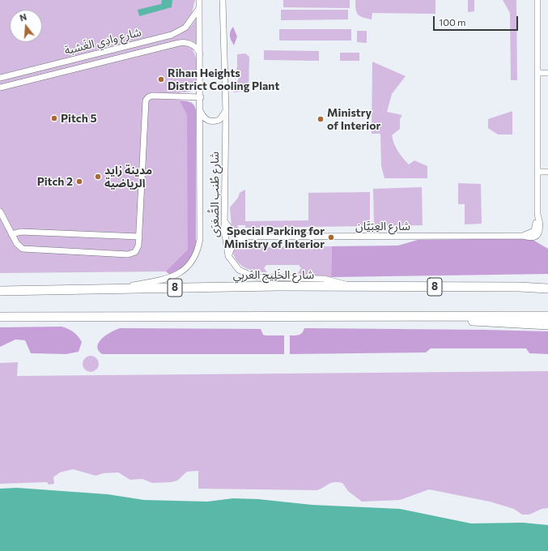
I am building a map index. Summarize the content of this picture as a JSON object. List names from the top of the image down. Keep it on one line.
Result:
{"streets":{"highway":["شارع الخَلِيج العَربِي","8"],"street":["شارع وادِي الغَشبة","شارع طُنب الصُّغرَى","شارع العِبَيَّان"]},"crossings":[["شارع وادِي الغَشبة","شارع طُنب الصُّغرَى"],["شارع طُنب الصُّغرَى","شارع العِبَيَّان"],["شارع طُنب الصُّغرَى","شارع الخَلِيج العَربِي"]],"places":["Rihan Heights District Cooling Plant","Pitch 5","Ministry of Interior","مدينة زايد الرياضية","Pitch 2","Special Parking for Ministry of Interior"],"scale_bar":"100 m","north":"top"}
